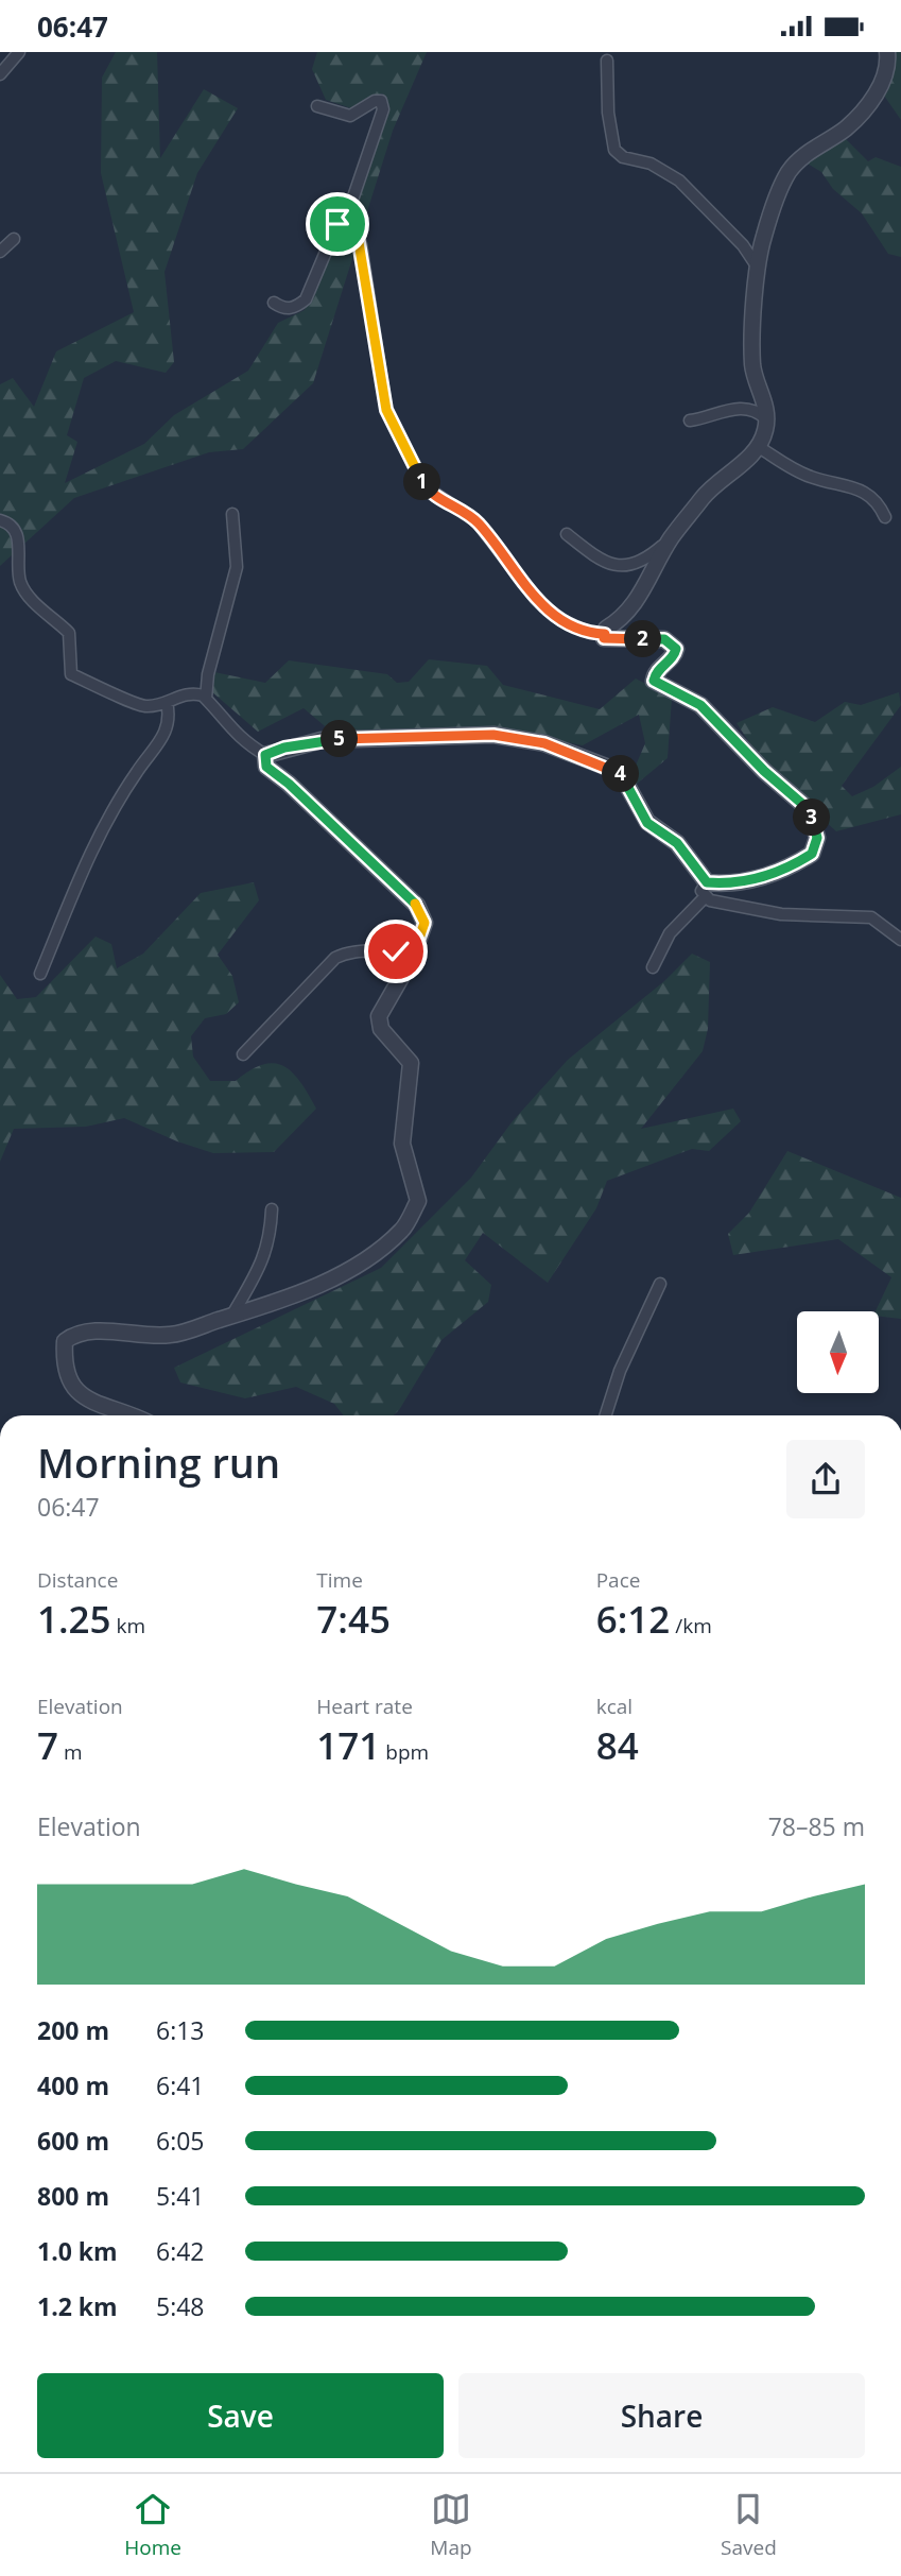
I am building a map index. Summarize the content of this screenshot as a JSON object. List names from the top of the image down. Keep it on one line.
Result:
{"north":"bottom","page":{"status":"06:47","pins":["1","2","5","4","3"],"heading":["Morning run","06:47"],"stats":[["Distance","1.25 km"],["Time","7:45"],["Pace","6:12 /km"],["Elevation","7 m"],["Heart rate","171 bpm"],["kcal","84"]],"chart":["Elevation","78–85 m"],"list":[{"name":"200 m","note":"6:13"},{"name":"400 m","note":"6:41"},{"name":"600 m","note":"6:05"},{"name":"800 m","note":"5:41"},{"name":"1.0 km","note":"6:42"},{"name":"1.2 km","note":"5:48"}],"buttons":["Save","Share"],"tabs":["Home","Map","Saved"]}}
